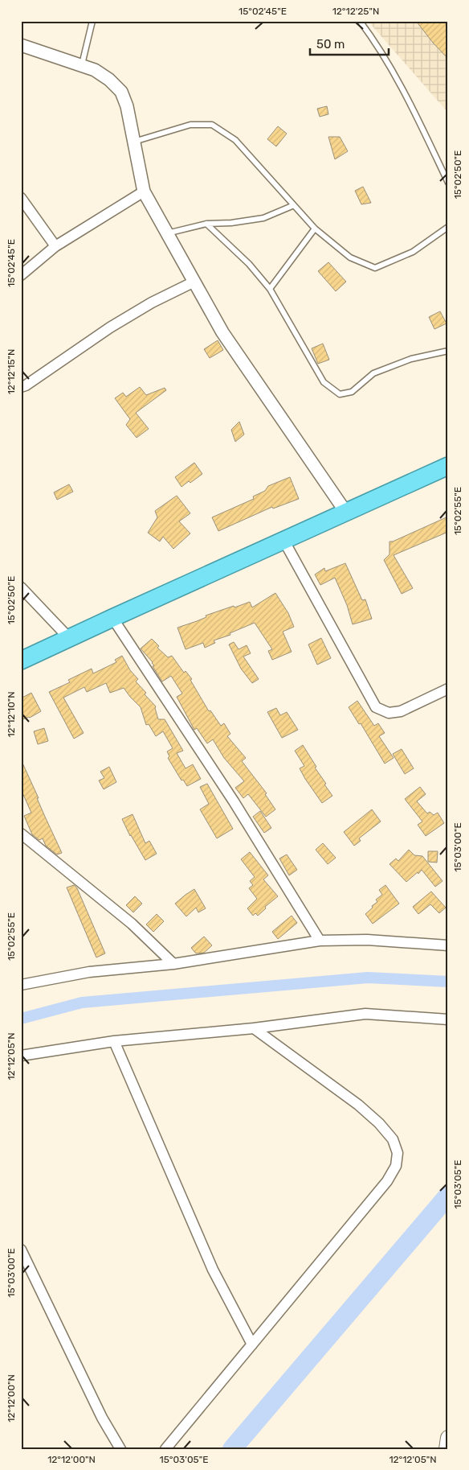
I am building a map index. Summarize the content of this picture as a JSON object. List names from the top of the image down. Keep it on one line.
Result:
{"scale_bar":"50 m","coordinates":["15°02'45\"E","12°12'25\"N","15°02'50\"E","12°12'15\"N","15°02'55\"E","12°12'10\"N","15°03'00\"E","12°12'05\"N","15°03'05\"E","12°12'00\"N"]}
